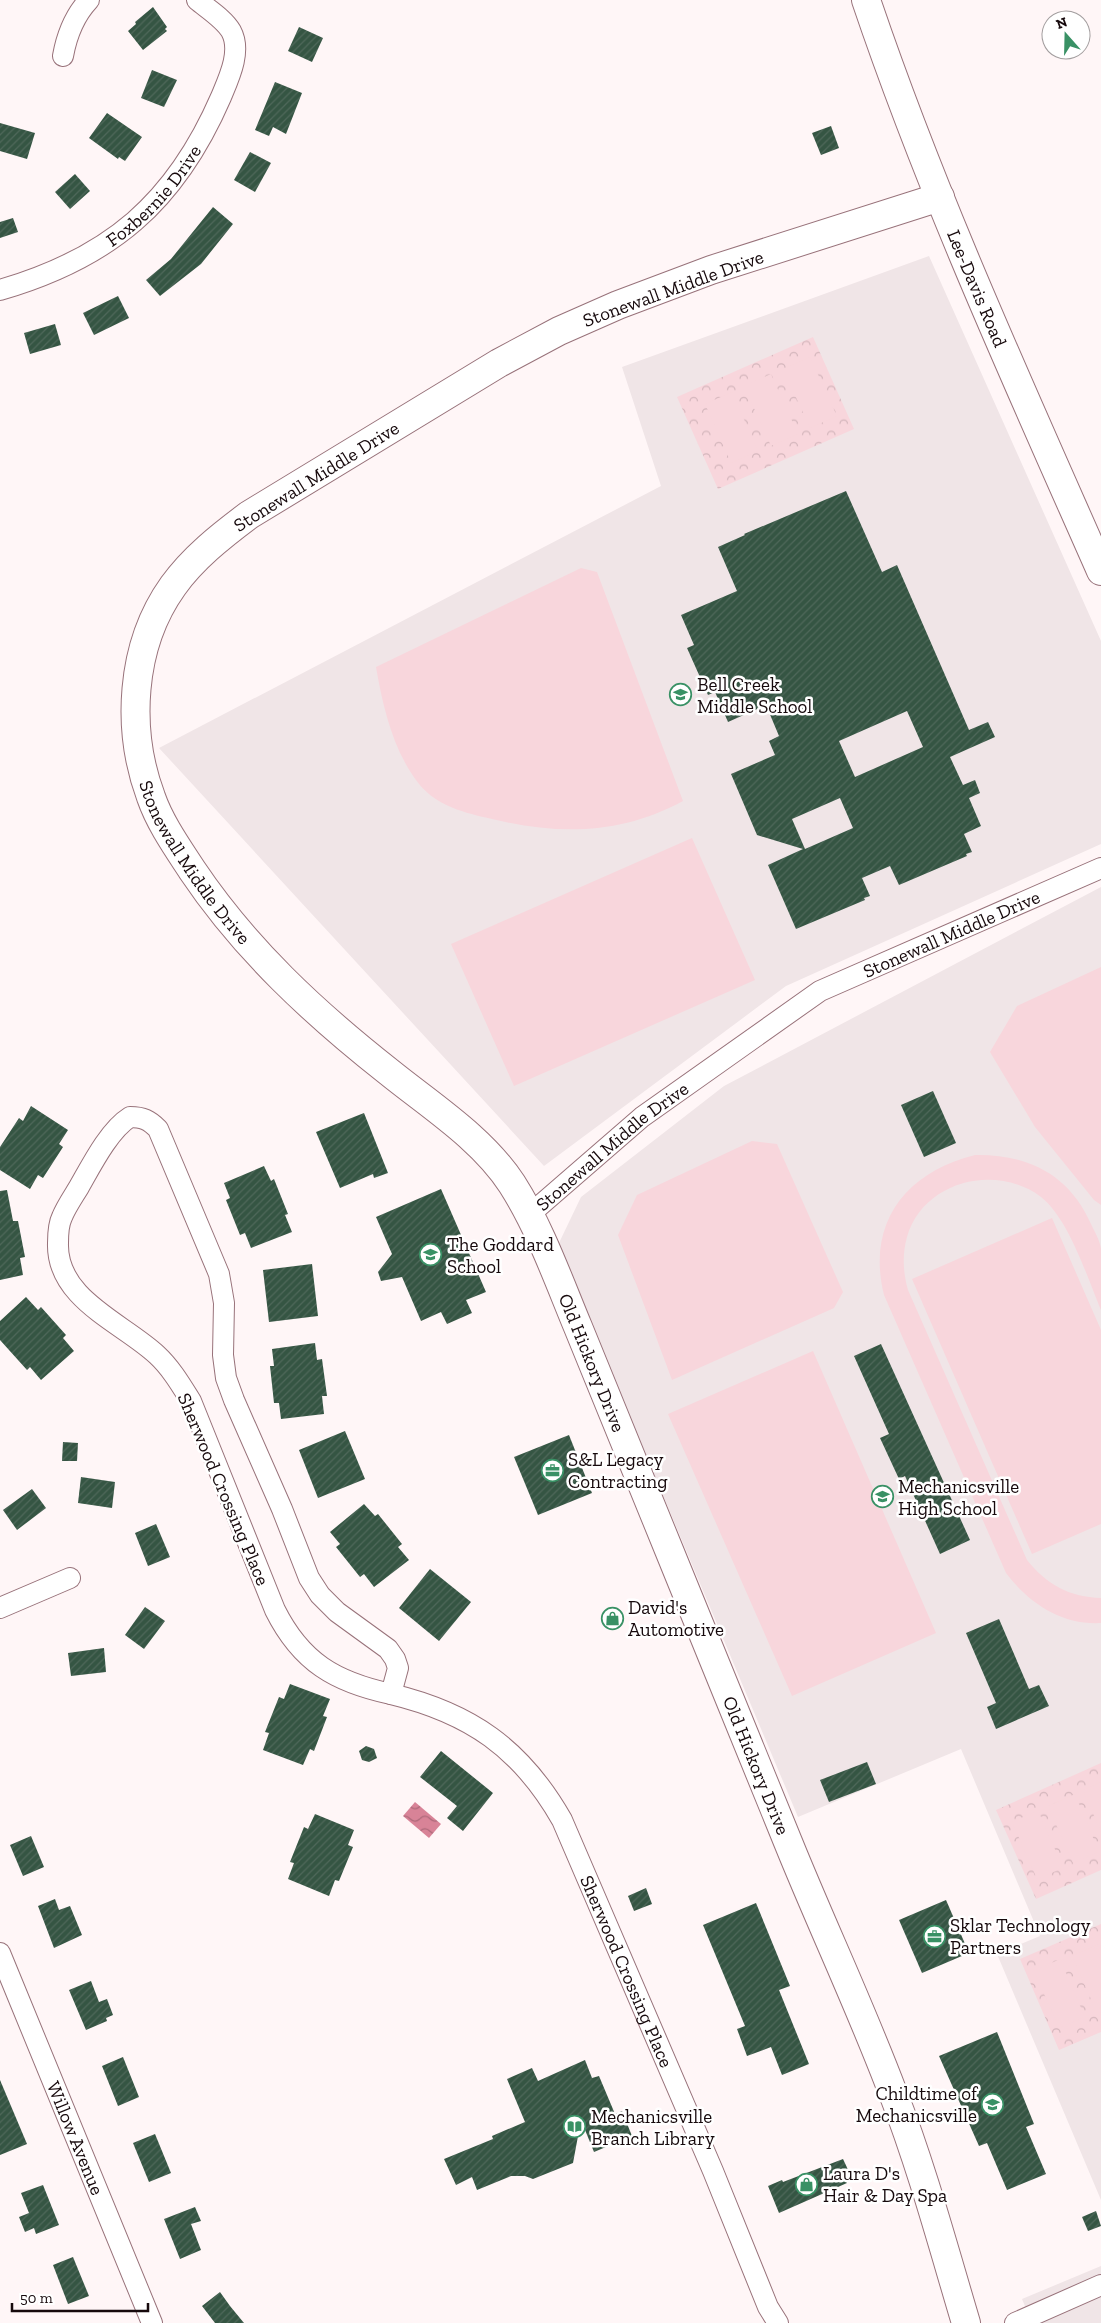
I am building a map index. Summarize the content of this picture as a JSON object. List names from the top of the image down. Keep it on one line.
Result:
{"streets":{"street":["Foxbernie Drive","Stonewall Middle Drive","Lee-Davis Road","Old Hickory Drive","Sherwood Crossing Place","Willow Avenue"]},"crossings":[["Stonewall Middle Drive","Lee-Davis Road"],["Stonewall Middle Drive","Old Hickory Drive"]],"places":{"school or university":["Bell Creek Middle School","The Goddard School","Mechanicsville High School","Childtime of Mechanicsville"],"office":["S&L Legacy Contracting","Sklar Technology Partners"],"shop":["David's Automotive","Laura D's Hair & Day Spa"],"library":["Mechanicsville Branch Library"]},"scale_bar":"50 m","north":"top"}
